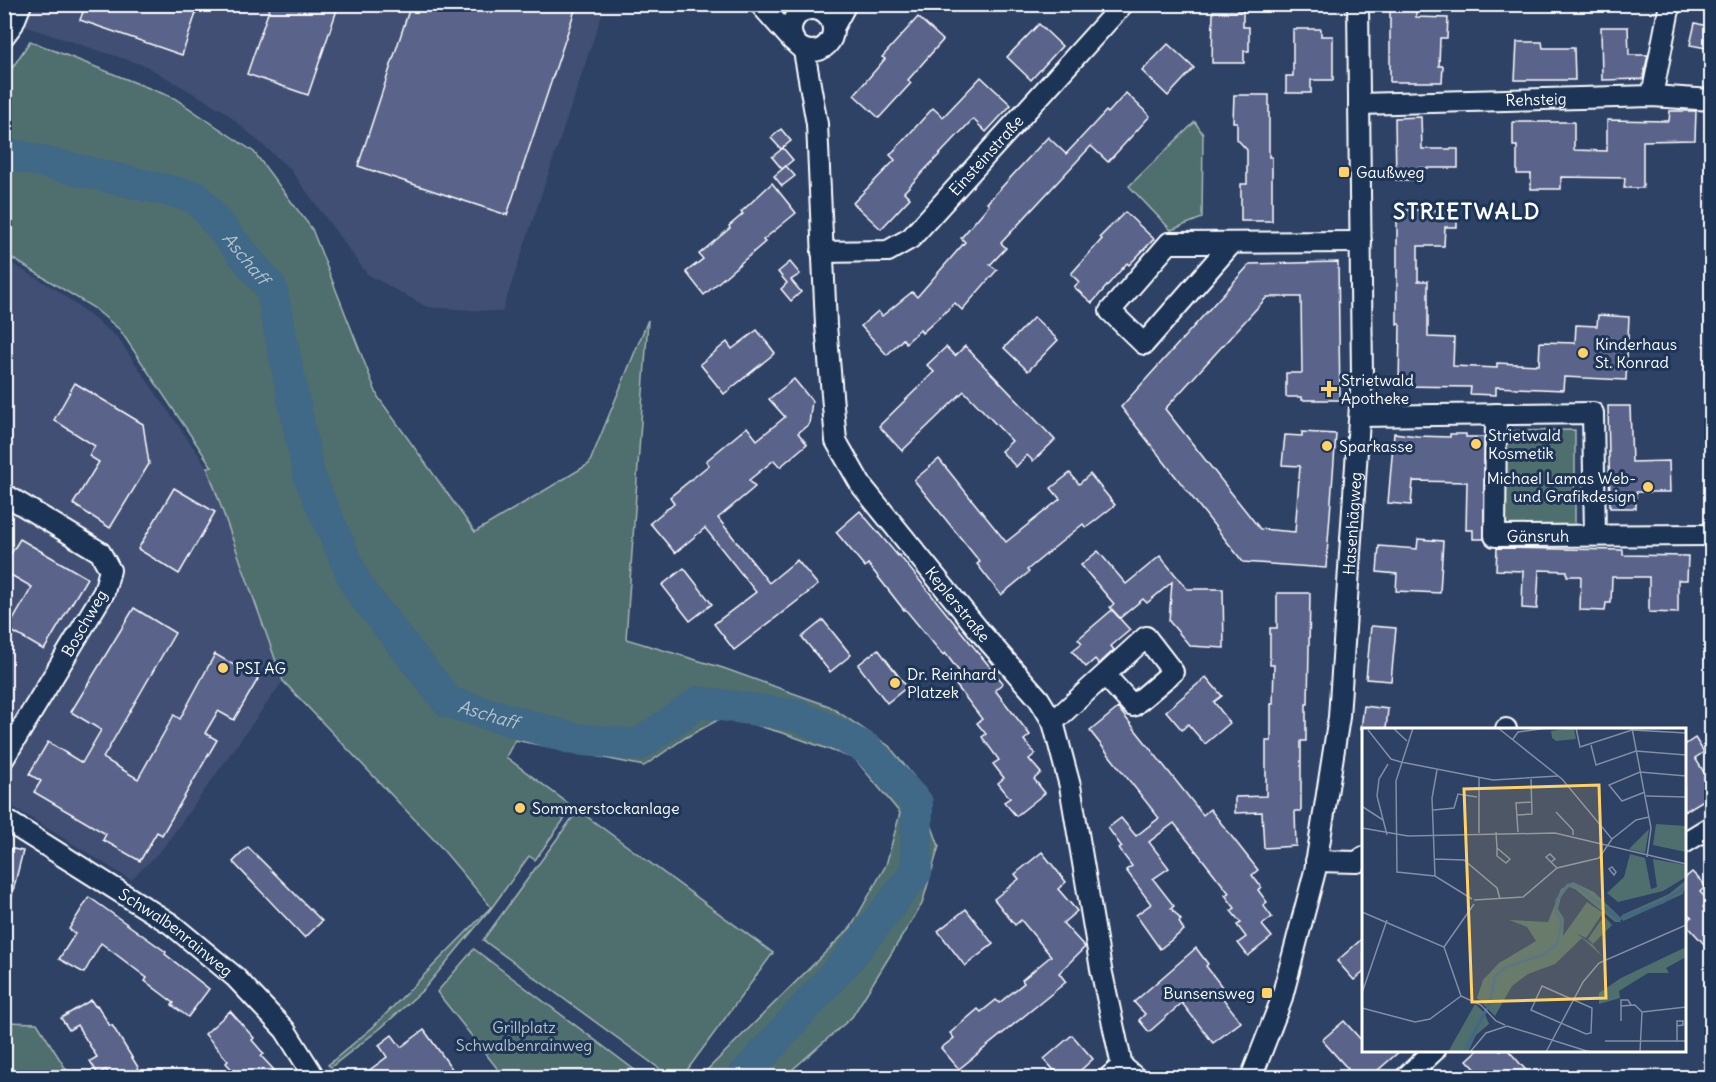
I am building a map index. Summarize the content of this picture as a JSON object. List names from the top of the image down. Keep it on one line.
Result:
{"streets":{"street":["Rehsteig","Einsteinstraße","Hasenhägweg","Gänsruh","Keplerstraße","Boschweg","Schwalbenrainweg"]},"crossings":[["Rehsteig","Hasenhägweg"],["Einsteinstraße","Keplerstraße"]],"districts":["STRIETWALD"],"water":["Aschaff"],"parks":["Grillplatz Schwalbenrainweg"],"places":{"transit":["Gaußweg","Bunsensweg"],"other":["Kinderhaus St. Konrad","Strietwald Kosmetik","Sparkasse","Michael Lamas Web- und Grafikdesign","PSI AG","Dr. Reinhard Platzek","Sommerstockanlage"],"health":["Strietwald Apotheke"]}}
